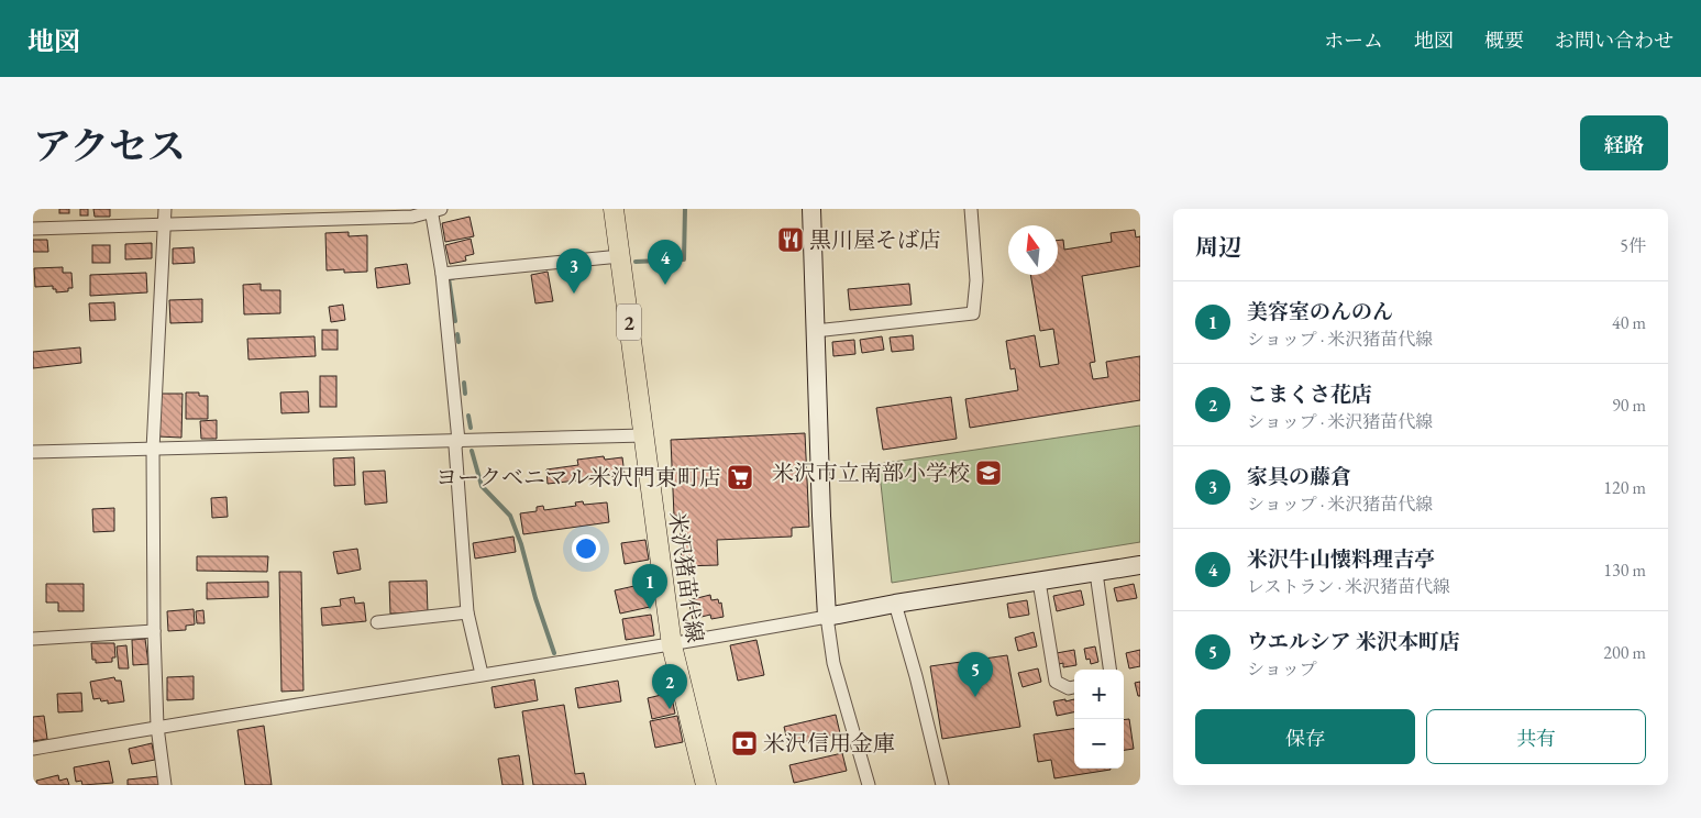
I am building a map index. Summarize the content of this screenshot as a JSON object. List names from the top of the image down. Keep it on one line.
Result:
{"streets":{"main road":["2","米沢猪苗代線"]},"places":{"restaurant":["黒川屋そば店"],"school or university":["米沢市立南部小学校"],"supermarket":["ヨークベニマル米沢門東町店"],"bank":["米沢信用金庫"]},"north":"top","page":{"header":"地図","nav":["ホーム","地図","概要","お問い合わせ"],"title":"アクセス","buttons":["経路",["保存","共有"]],"heading":["周辺","5件"],"pins":["4","3","1","5","2"],"list":[{"mark":"1","name":"美容室のんのん","note":"ショップ · 米沢猪苗代線","value":"40 m"},{"mark":"2","name":"こまくさ花店","note":"ショップ · 米沢猪苗代線","value":"90 m"},{"mark":"3","name":"家具の藤倉","note":"ショップ · 米沢猪苗代線","value":"120 m"},{"mark":"4","name":"米沢牛山懐料理吉亭","note":"レストラン · 米沢猪苗代線","value":"130 m"},{"mark":"5","name":"ウエルシア 米沢本町店","note":"ショップ","value":"200 m"}],"map_buttons":["+","−"]}}
